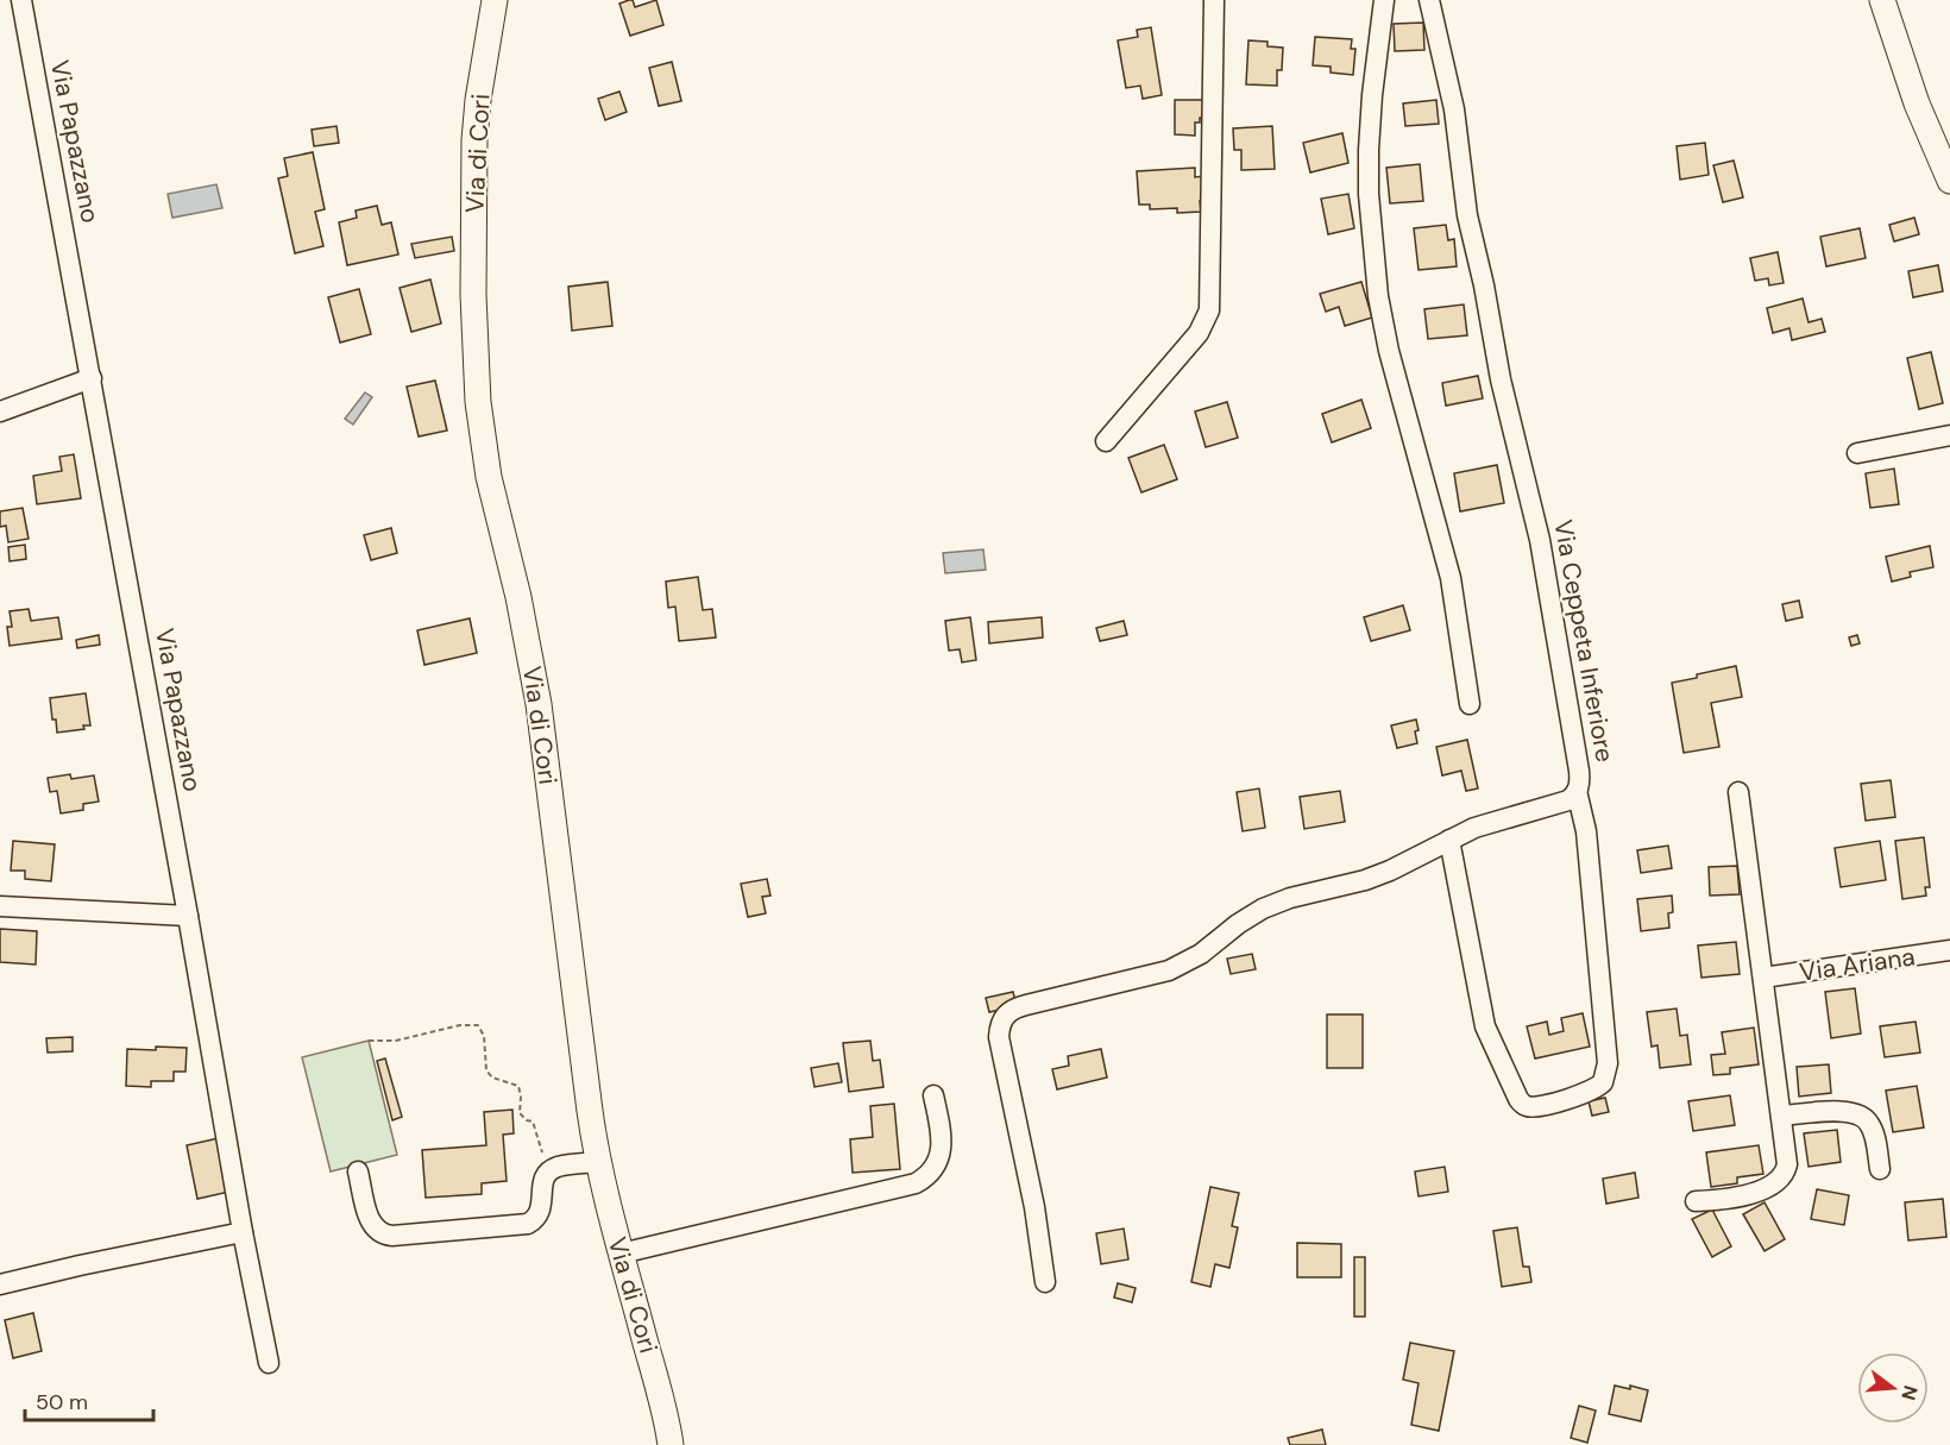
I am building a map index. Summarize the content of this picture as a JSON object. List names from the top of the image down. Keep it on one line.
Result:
{"streets":{"main road":["Via di Cori"],"street":["Via Papazzano","Via Ceppeta Inferiore","Via Ariana"]},"scale_bar":"50 m","north":"right"}
